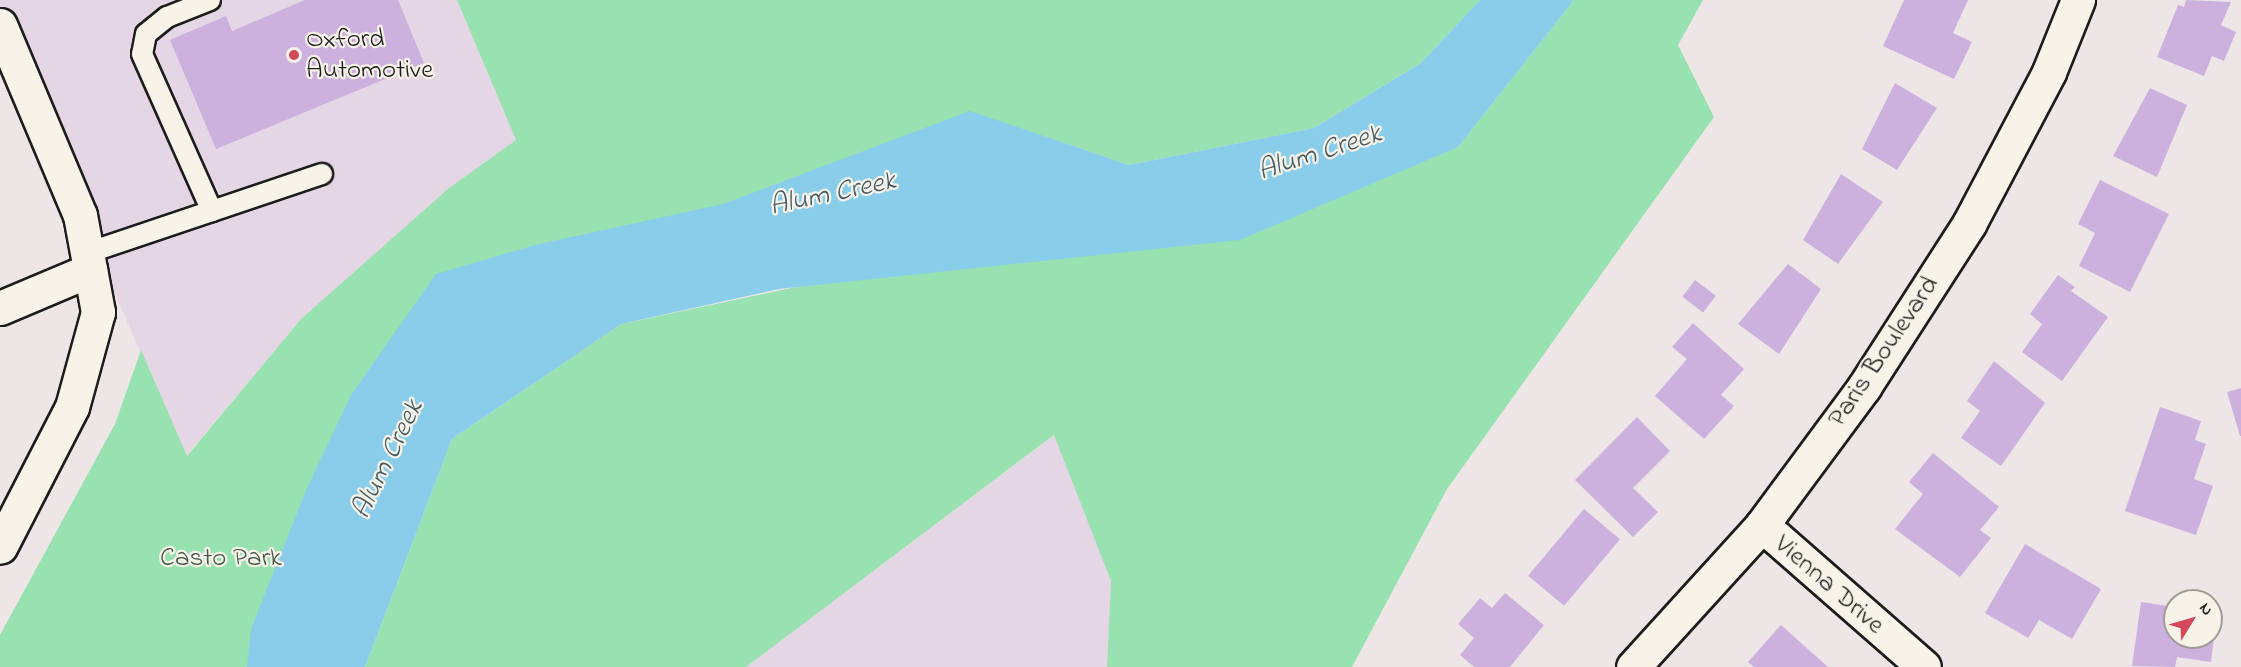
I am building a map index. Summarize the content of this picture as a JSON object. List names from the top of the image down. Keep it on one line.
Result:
{"streets":{"street":["Paris Boulevard","Vienna Drive"]},"crossings":[["Paris Boulevard","Vienna Drive"]],"water":["Alum Creek"],"parks":["Casto Park"],"places":["Oxford Automotive"],"north":"top right"}
